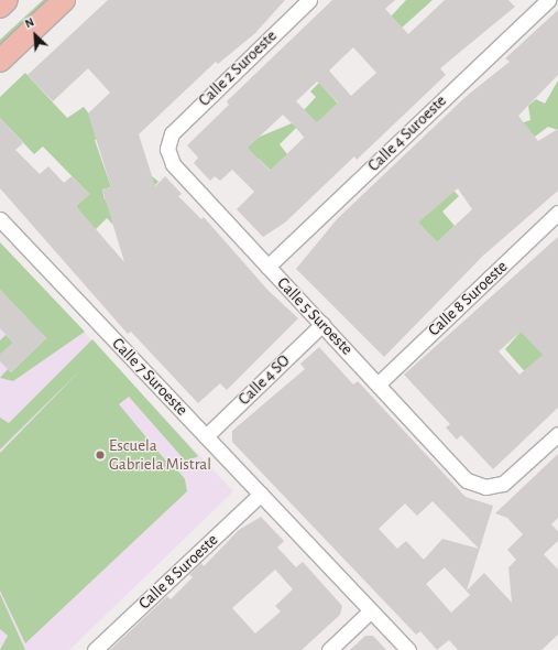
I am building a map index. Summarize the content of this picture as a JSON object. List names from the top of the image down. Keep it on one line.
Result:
{"streets":{"street":["Calle 2 Suroeste","Calle 4 Suroeste","Calle 8 Suroeste","Calle 5 Suroeste","Calle 7 Suroeste","Calle 4 SO"]},"crossings":[["Calle 2 Suroeste","Calle 5 Suroeste"],["Calle 4 Suroeste","Calle 5 Suroeste"],["Calle 8 Suroeste","Calle 5 Suroeste"],["Calle 8 Suroeste","Calle 7 Suroeste"],["Calle 5 Suroeste","Calle 4 SO"],["Calle 7 Suroeste","Calle 4 SO"]],"places":["Escuela Gabriela Mistral"],"north":"top left"}
